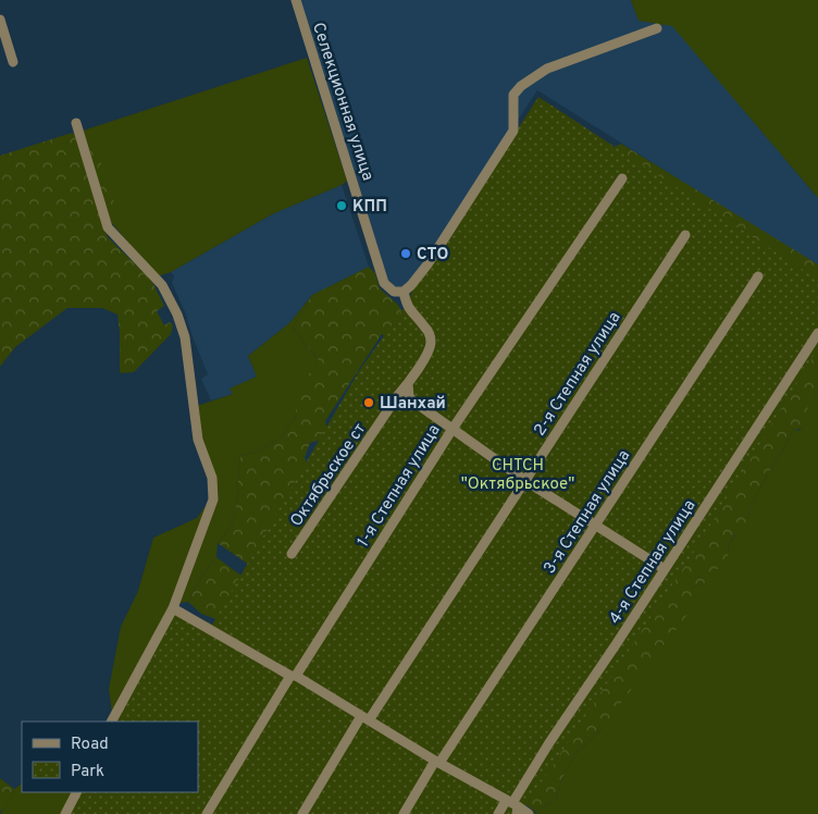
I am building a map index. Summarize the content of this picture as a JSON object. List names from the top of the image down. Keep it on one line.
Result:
{"streets":{"street":["Селекционная улица","2-я Степная улица","Октябрьское ст","1-я Степная улица","3-я Степная улица","4-я Степная улица"]},"crossings":[["Селекционная улица","Октябрьское ст"]],"parks":["СНТСН \"Октябрьское\""],"places":["КПП","СТО","Шанхай"],"legend":["Road","Park"]}
